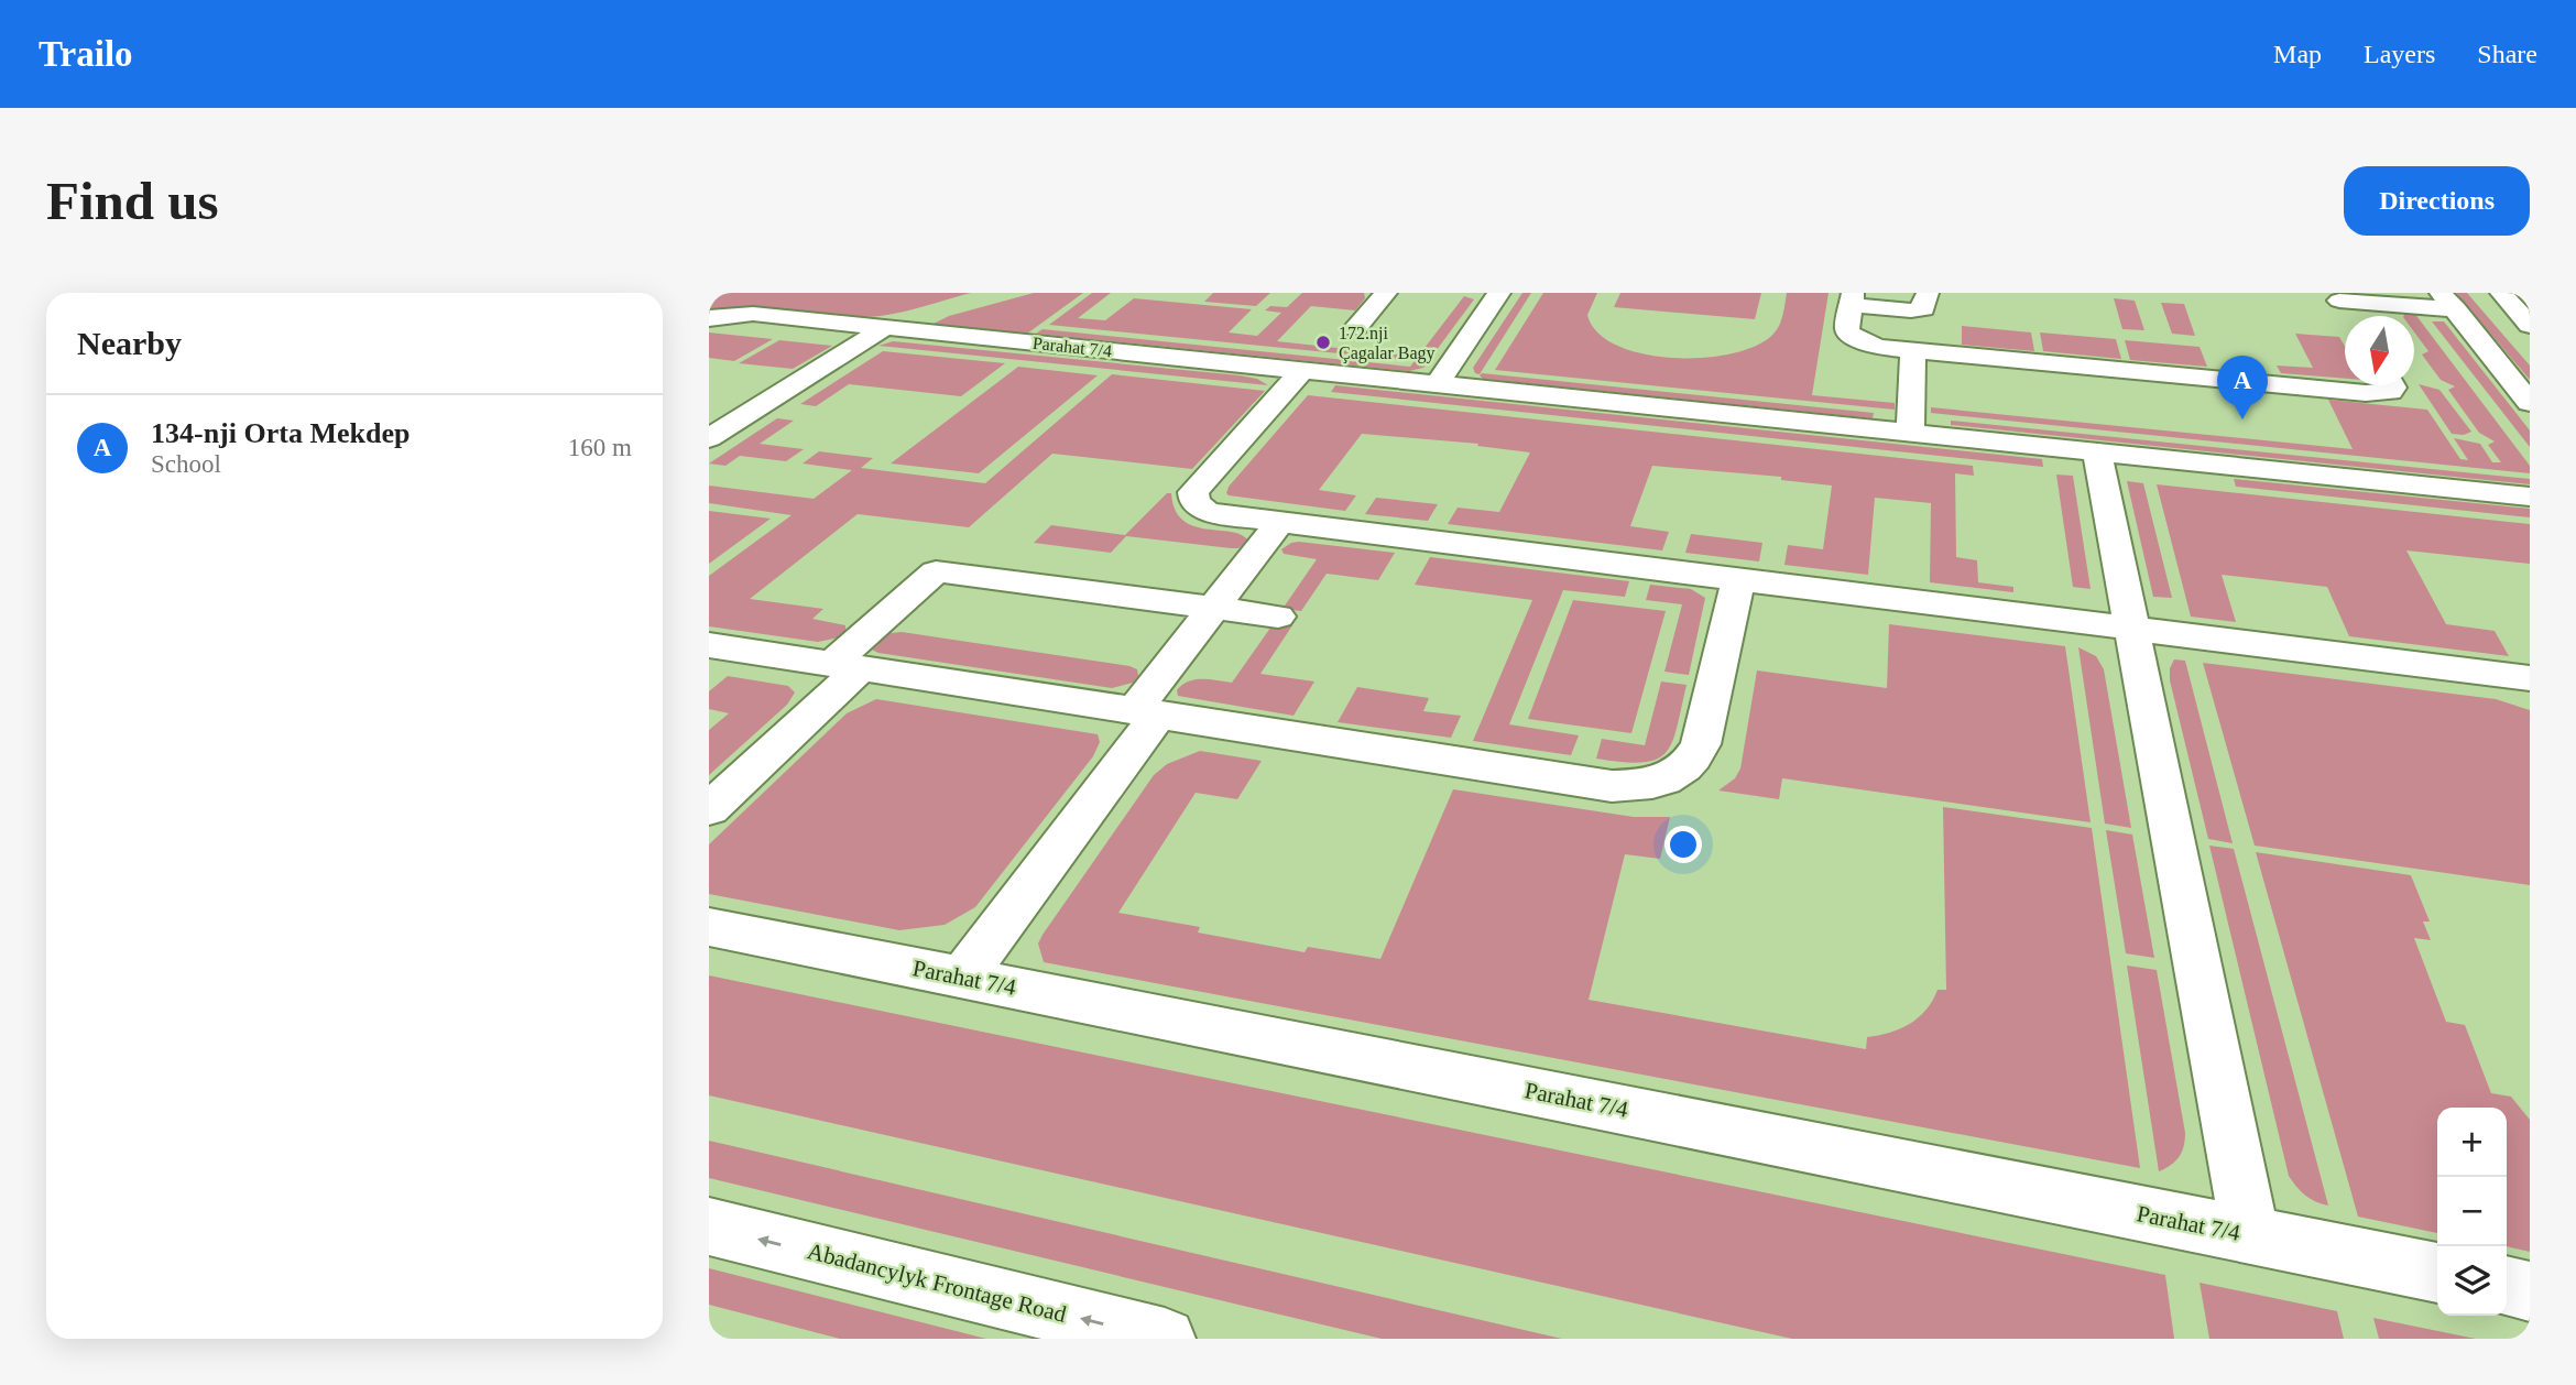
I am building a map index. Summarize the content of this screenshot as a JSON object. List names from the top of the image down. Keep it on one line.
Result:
{"streets":{"street":["Parahat 7/4","Abadancylyk Frontage Road"]},"one_way":["Abadancylyk Frontage Road"],"places":["172.nji Çagalar Bagy"],"north":"bottom","page":{"header":"Trailo","nav":["Map","Layers","Share"],"buttons":"Directions","title":"Find us","heading":"Nearby","pins":"A","list":[{"mark":"A","name":"134-nji Orta Mekdep","note":"School","value":"160 m"}],"map_buttons":["+","−"]}}
